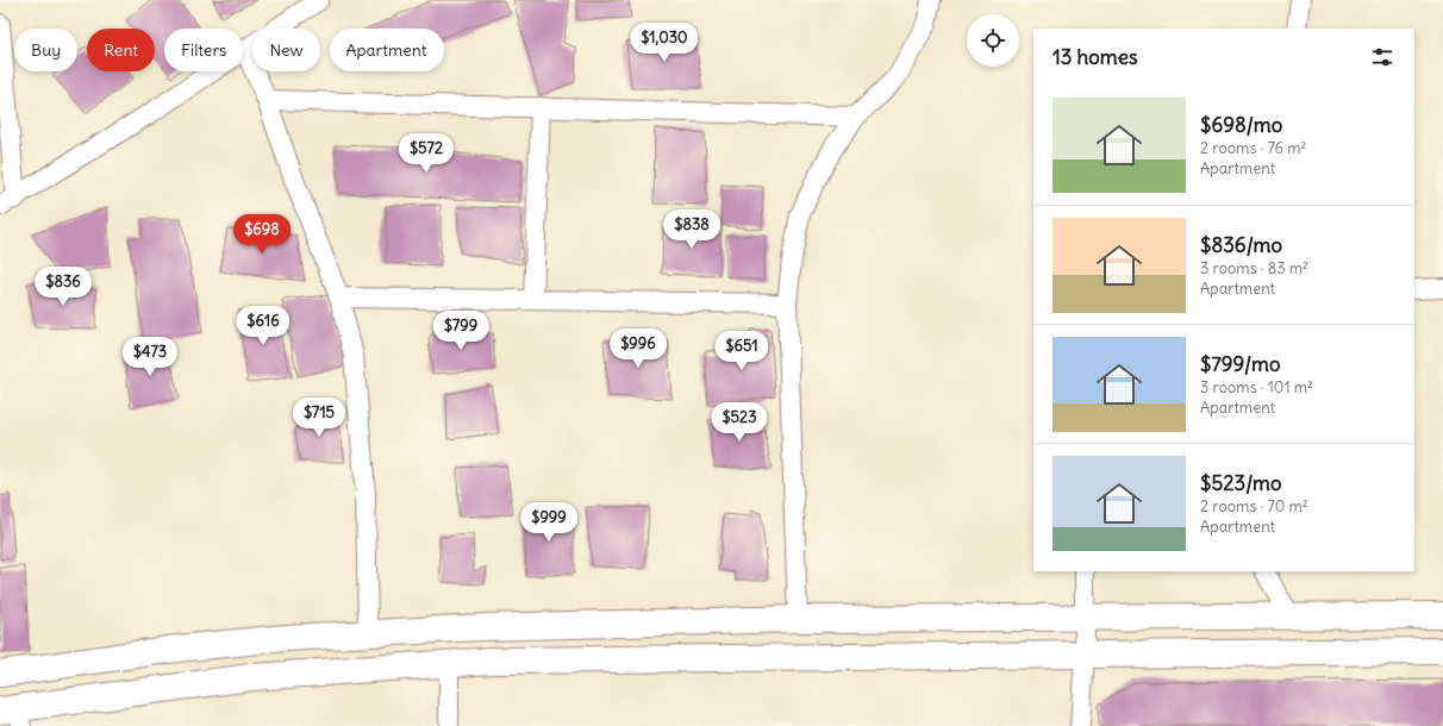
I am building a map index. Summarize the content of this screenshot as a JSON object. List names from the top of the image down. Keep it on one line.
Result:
{"page":{"price":["$1,030","$572","$838","$698","$836","$616","$799","$996","$651","$473","$715","$523","$999"],"chip":["Buy","Rent","Filters","New","Apartment"],"heading":"13 homes","list":[{"name":"$698/mo","note":"2 rooms · 76 m² · Apartment"},{"name":"$836/mo","note":"3 rooms · 83 m² · Apartment"},{"name":"$799/mo","note":"3 rooms · 101 m² · Apartment"},{"name":"$523/mo","note":"2 rooms · 70 m² · Apartment"}]}}
